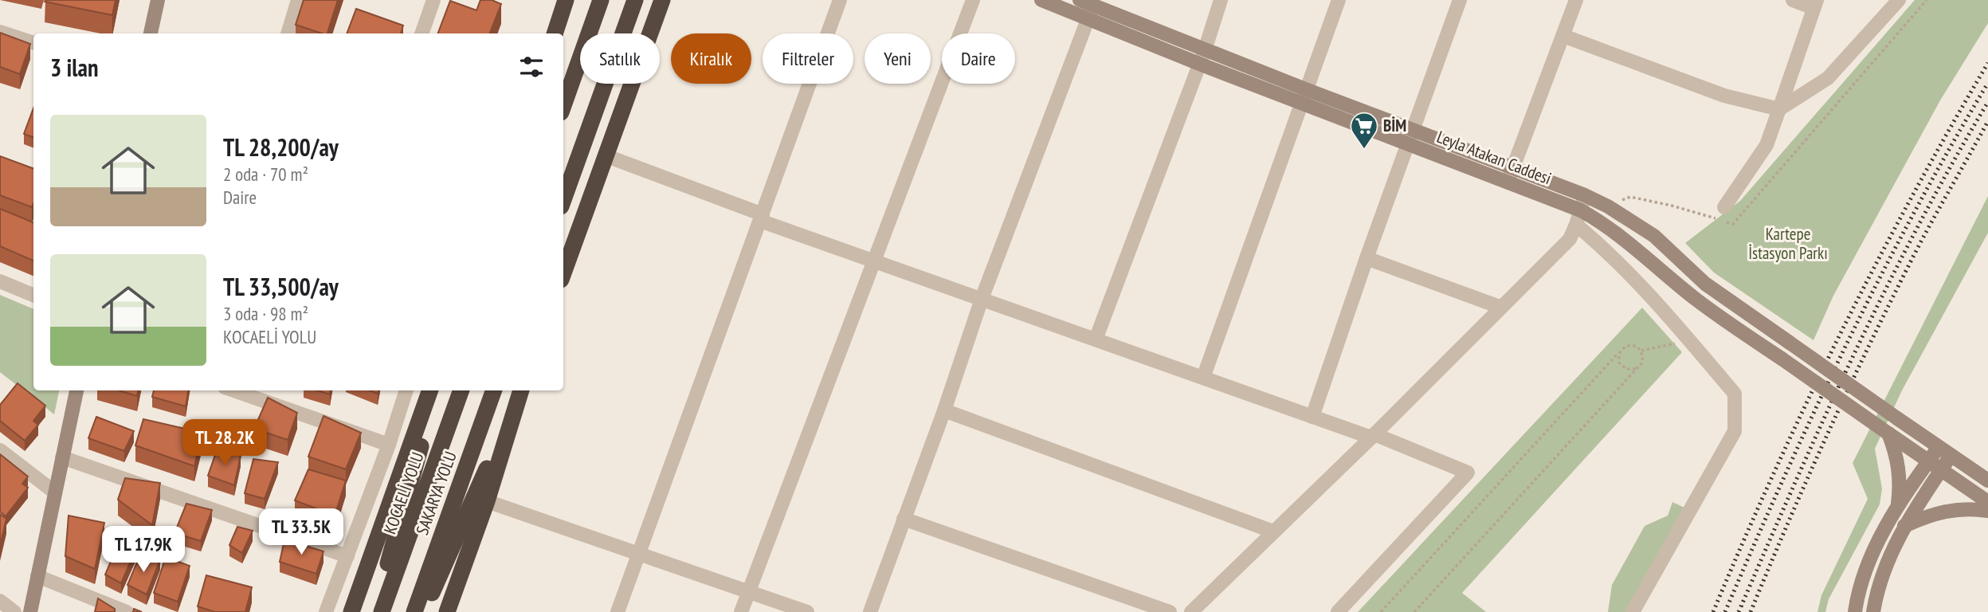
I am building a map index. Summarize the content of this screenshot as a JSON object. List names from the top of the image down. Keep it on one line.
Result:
{"streets":{"highway":["KOCAELİ YOLU","SAKARYA YOLU"],"street":["Leyla Atakan Caddesi"]},"parks":["Kartepe İstasyon Parkı"],"places":{"supermarket":["BİM"]},"page":{"chip":["Satılık","Kiralık","Filtreler","Yeni","Daire"],"heading":"3 ilan","list":[{"name":"TL 28,200/ay","note":"2 oda · 70 m² · Daire"},{"name":"TL 33,500/ay","note":"3 oda · 98 m² · KOCAELİ YOLU"}],"price":["TL 28.2K","TL 33.5K","TL 17.9K"]}}
